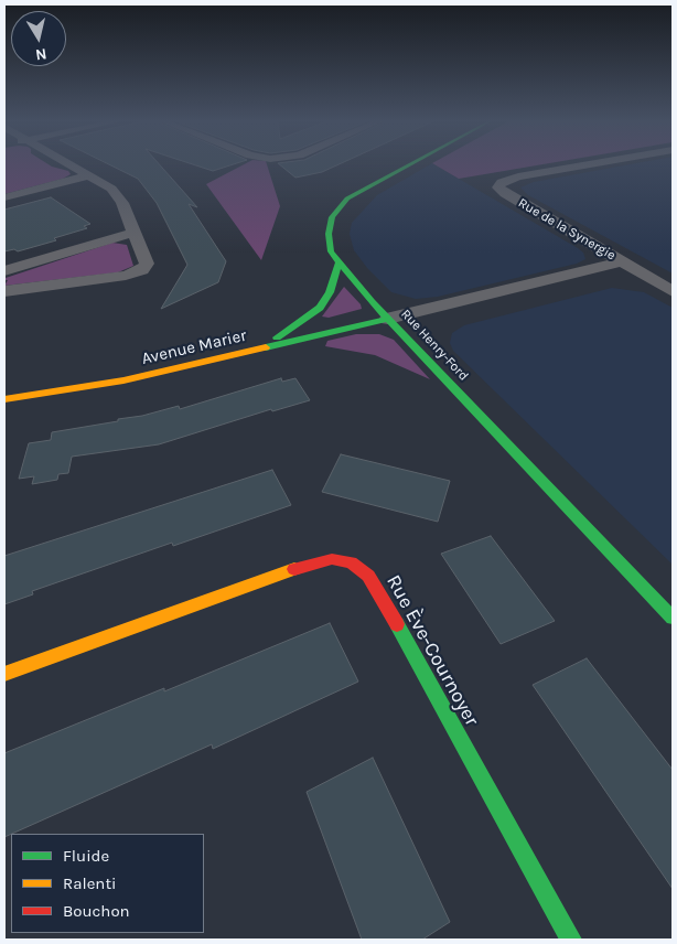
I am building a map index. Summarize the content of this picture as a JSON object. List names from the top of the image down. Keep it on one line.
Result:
{"streets":{"street":["Rue de la Synergie","Rue Henry-Ford","Avenue Marier","Rue Ève-Cournoyer"]},"crossings":[["Rue de la Synergie","Rue Henry-Ford"],["Rue de la Synergie","Avenue Marier"],["Rue Henry-Ford","Avenue Marier"]],"legend":["Fluide","Ralenti","Bouchon"],"north":"bottom"}
